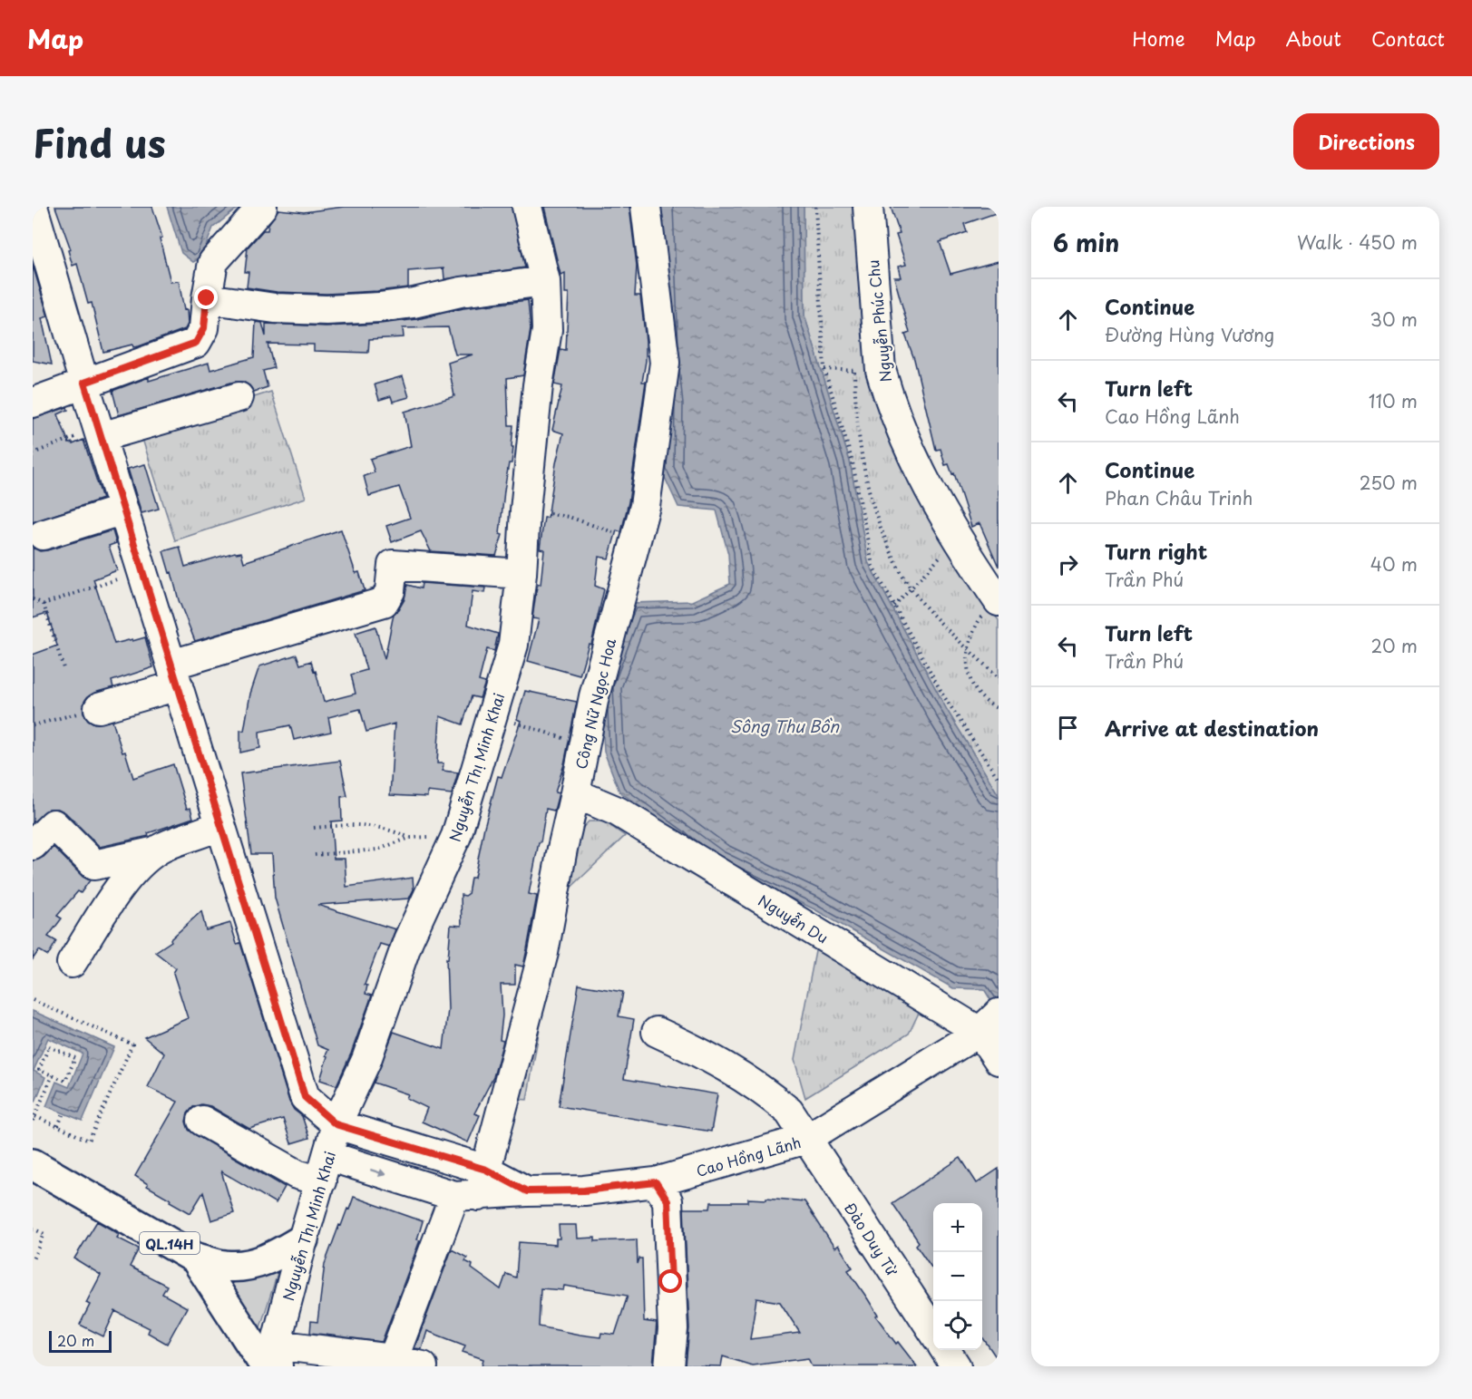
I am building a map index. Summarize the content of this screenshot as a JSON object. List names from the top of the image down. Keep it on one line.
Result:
{"streets":{"main road":["QL.14H"],"street":["Nguyễn Phúc Chu","Công Nữ Ngọc Hoa","Nguyễn Thị Minh Khai","Nguyễn Du","Cao Hồng Lãnh","Đào Duy Từ"]},"crossings":[["Công Nữ Ngọc Hoa","Nguyễn Du"],["Công Nữ Ngọc Hoa","Cao Hồng Lãnh"],["Nguyễn Thị Minh Khai","Cao Hồng Lãnh"],["Nguyễn Thị Minh Khai","QL.14H"],["Nguyễn Du","Cao Hồng Lãnh"],["Cao Hồng Lãnh","Đào Duy Từ"]],"water":["Sông Thu Bồn"],"scale_bar":"20 m","page":{"header":"Map","nav":["Home","Map","About","Contact"],"title":"Find us","buttons":"Directions","heading":["6 min","Walk · 450 m"],"list":[["Continue","Đường Hùng Vương","30 m"],["Turn left","Cao Hồng Lãnh","110 m"],["Continue","Phan Châu Trinh","250 m"],["Turn right","Trần Phú","40 m"],["Turn left","Trần Phú","20 m"],"Arrive at destination"],"map_buttons":["+","−"],"scale":"20 m"}}
